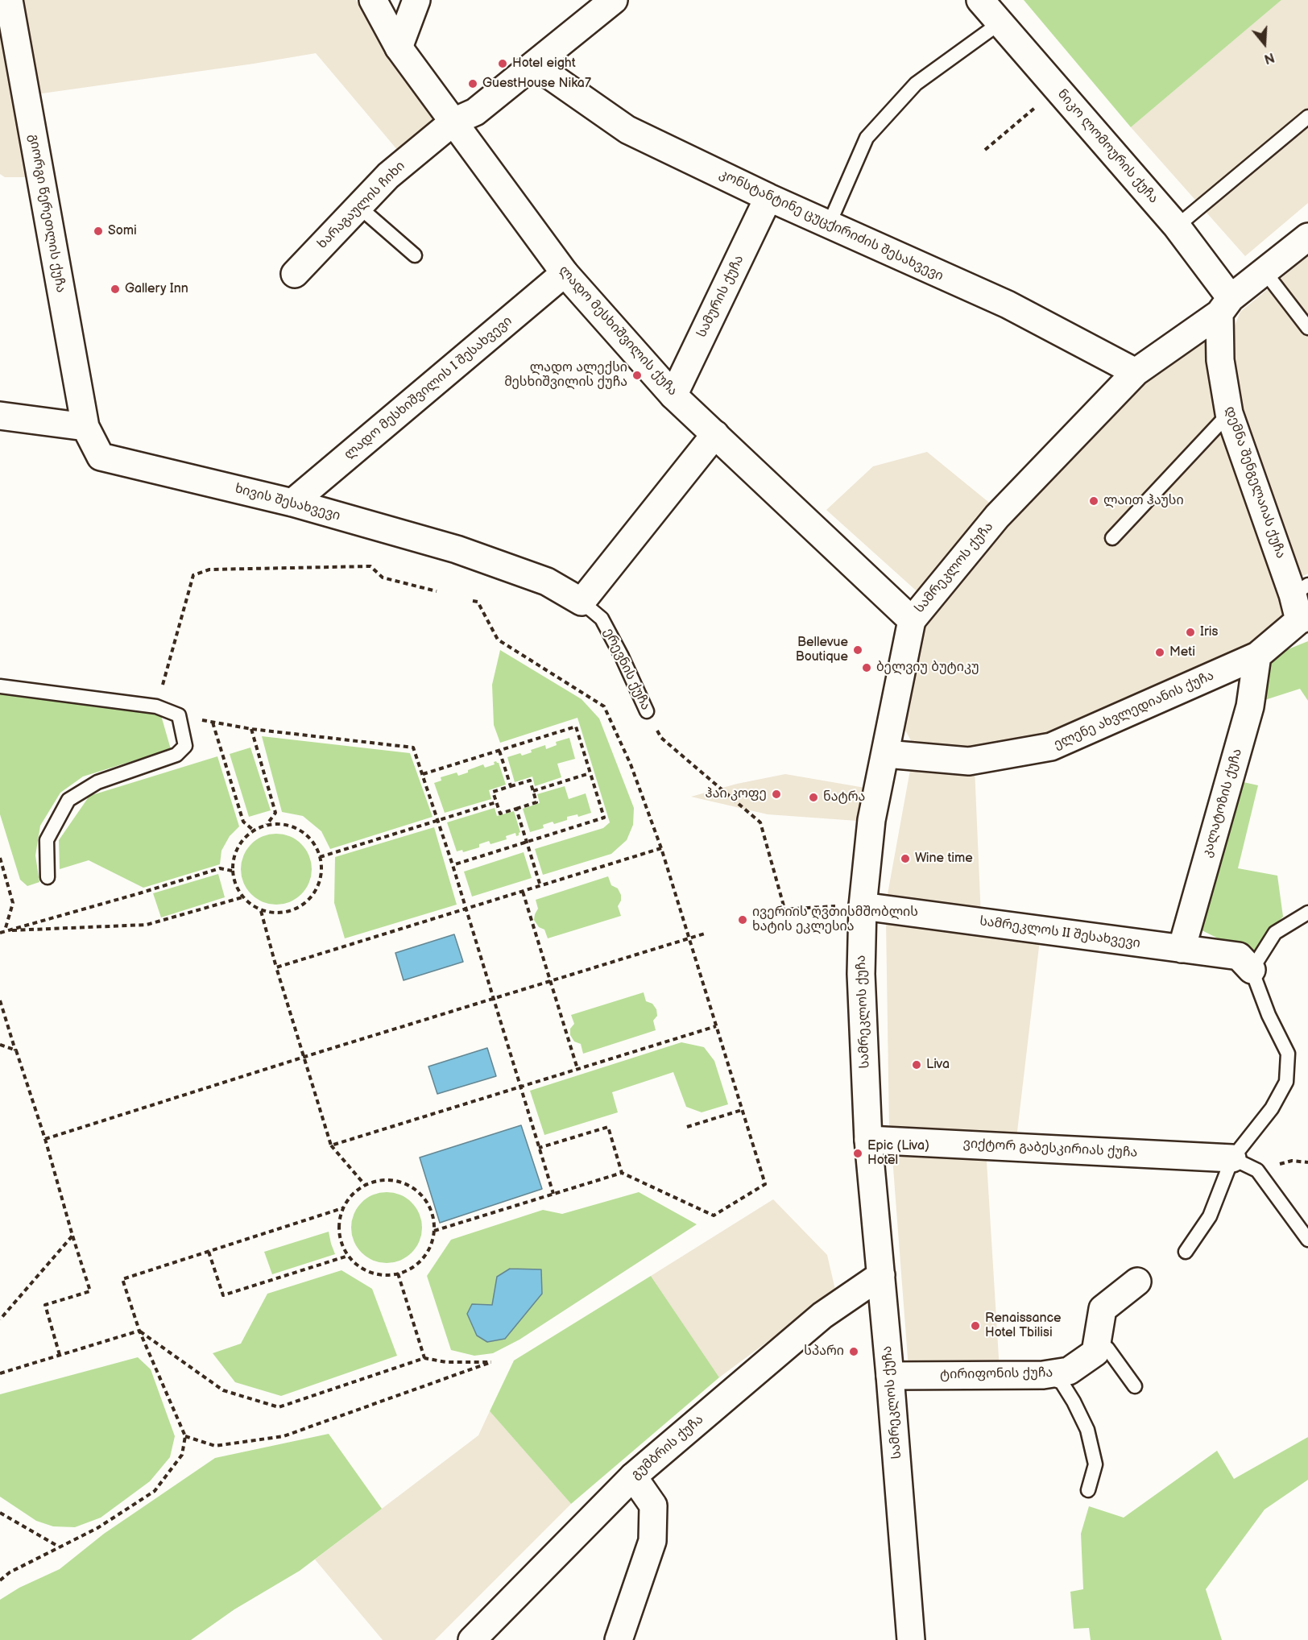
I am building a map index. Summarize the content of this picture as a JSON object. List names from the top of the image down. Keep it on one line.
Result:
{"streets":{"street":["ნიკო ლომოურის ქუჩა","ხარაგაულის ჩიხი","გიორგი წერეთლის ქუჩა","კონსტანტინე ცუცქირიძის შესახვევი","სამურის ქუჩა","ლადო მესხიშვილის ქუჩა","ლადო მესხიშვილის I შესახვევი","დემნა შენგელაიას ქუჩა","ხივის შესახვევი","სამრეკლოს ქუჩა","ელენე ახვლედიანის ქუჩა","კალატოზის ქუჩა","სამრეკლოს II შესახვევი","ვიქტორ გაბესკირიას ქუჩა","ტირიფონის ქუჩა","გუმბრის ქუჩა"],"lane":["ერევნის ქუჩა"]},"crossings":[["ნიკო ლომოურის ქუჩა","დემნა შენგელაიას ქუჩა"],["ნიკო ლომოურის ქუჩა","სამრეკლოს ქუჩა"],["ხარაგაულის ჩიხი","კონსტანტინე ცუცქირიძის შესახვევი"],["ხარაგაულის ჩიხი","ლადო მესხიშვილის ქუჩა"],["გიორგი წერეთლის ქუჩა","ხივის შესახვევი"],["კონსტანტინე ცუცქირიძის შესახვევი","სამურის ქუჩა"],["კონსტანტინე ცუცქირიძის შესახვევი","სამრეკლოს ქუჩა"],["სამურის ქუჩა","ლადო მესხიშვილის ქუჩა"],["ლადო მესხიშვილის ქუჩა","ლადო მესხიშვილის I შესახვევი"],["ლადო მესხიშვილის ქუჩა","სამრეკლოს ქუჩა"],["ლადო მესხიშვილის I შესახვევი","ხივის შესახვევი"],["დემნა შენგელაიას ქუჩა","სამრეკლოს ქუჩა"],["დემნა შენგელაიას ქუჩა","ელენე ახვლედიანის ქუჩა"],["ხივის შესახვევი","ერევნის ქუჩა"],["სამრეკლოს ქუჩა","ერევნის ქუჩა"],["სამრეკლოს ქუჩა","ელენე ახვლედიანის ქუჩა"],["სამრეკლოს ქუჩა","სამრეკლოს II შესახვევი"],["სამრეკლოს ქუჩა","ვიქტორ გაბესკირიას ქუჩა"],["სამრეკლოს ქუჩა","ტირიფონის ქუჩა"],["სამრეკლოს ქუჩა","გუმბრის ქუჩა"],["ერევნის ქუჩა","სამრეკლოს II შესახვევი"],["ელენე ახვლედიანის ქუჩა","კალატოზის ქუჩა"],["კალატოზის ქუჩა","სამრეკლოს II შესახვევი"]],"places":["Hotel eight","GuestHouse Nika7","Somi","Gallery Inn","ლადო ალექსი მესხიშვილის ქუჩა","ლაით ჰაუსი","Iris","Bellevue Boutique","Meti","ბელვიუ ბუტიკუ","ჰაი კოფე","ნატრა","Wine time","ივერიის ღვთისმშობლის ხატის ეკლესია","Liva","Epic (Liva) Hotel","Renaissance Hotel Tbilisi","სპარი"],"north":"bottom"}
